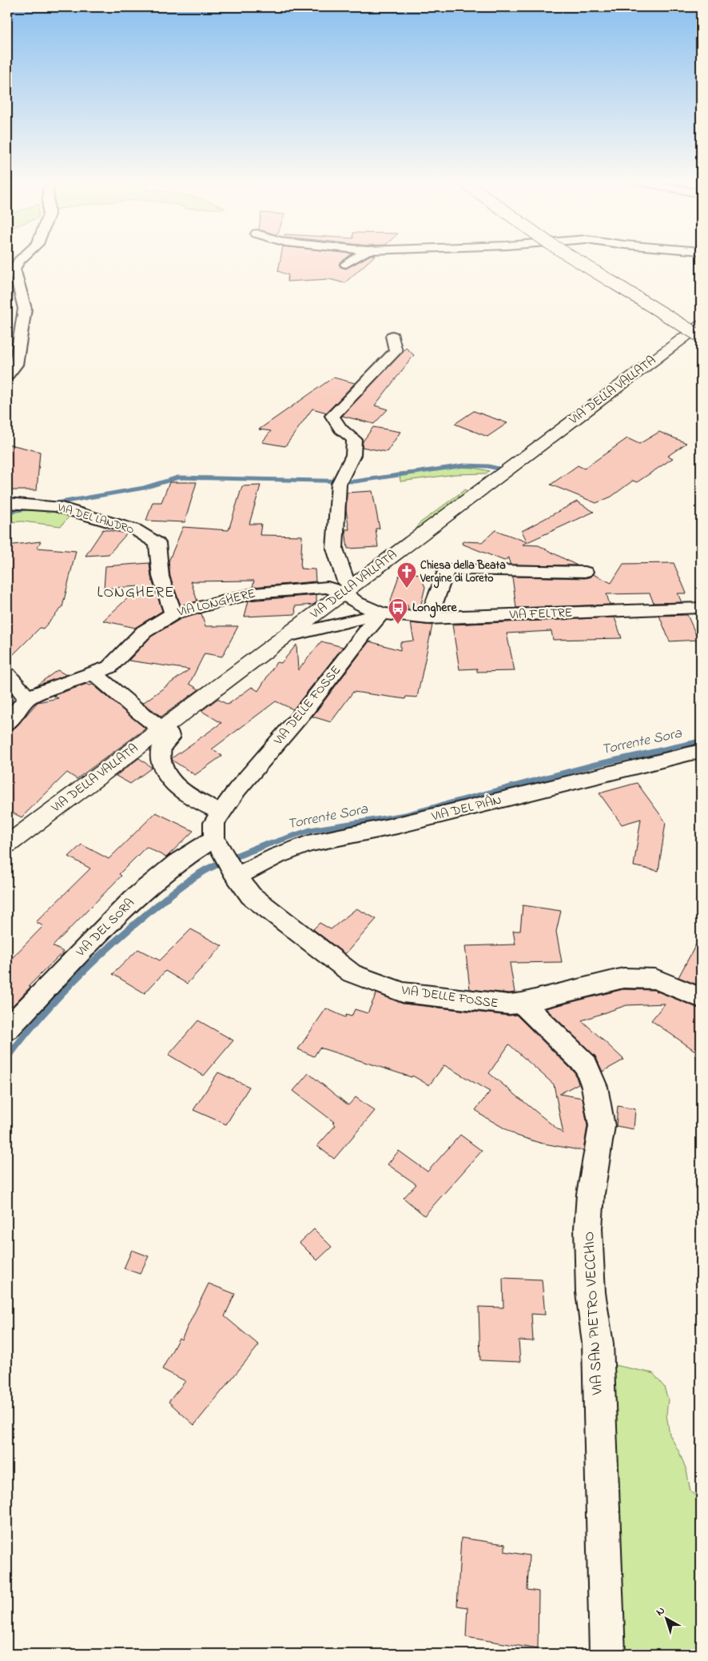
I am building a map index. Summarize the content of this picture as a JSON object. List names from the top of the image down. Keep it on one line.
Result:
{"streets":{"main road":["VIA DELLA VALLATA"],"street":["VIA DEL LANDRO","VIA LONGHERE","VIA FELTRE","VIA DELLE FOSSE","VIA DEL PIÀN","VIA DEL SORA","VIA SAN PIETRO VECCHIO"]},"crossings":[["VIA DELLA VALLATA","VIA LONGHERE"],["VIA DELLA VALLATA","VIA FELTRE"],["VIA DEL LANDRO","VIA LONGHERE"],["VIA LONGHERE","VIA FELTRE"],["VIA FELTRE","VIA DELLE FOSSE"],["VIA DELLE FOSSE","VIA DEL PIÀN"],["VIA DELLE FOSSE","VIA DEL SORA"],["VIA DELLE FOSSE","VIA SAN PIETRO VECCHIO"]],"districts":["LONGHERE"],"water":["Torrente Sora"],"places":{"church":["Chiesa della Beata Vergine di Loreto"],"bus stop":["Longhere"]},"north":"top left"}
